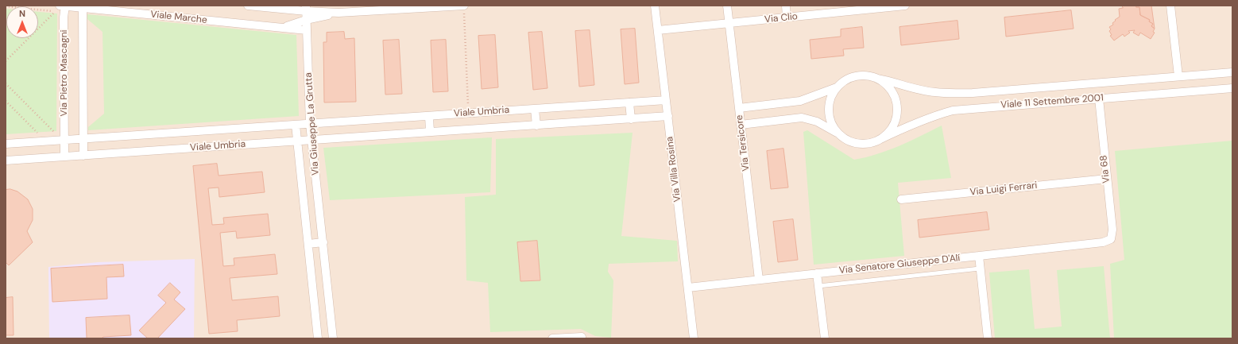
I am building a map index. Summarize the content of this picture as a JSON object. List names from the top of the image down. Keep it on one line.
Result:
{"streets":{"street":["Viale Marche","Via Clio","Via Pietro Mascagni","Viale 11 Settembre 2001","Viale Umbria","Via Giuseppe La Grutta","Via Tersicore","Via Villa Rosina","Via 68","Via Luigi Ferrari","Via Senatore Giuseppe D'Alí"]},"crossings":[["Viale Marche","Via Pietro Mascagni"],["Viale Marche","Via Giuseppe La Grutta"],["Via Clio","Via Tersicore"],["Via Clio","Via Villa Rosina"],["Via Pietro Mascagni","Viale Umbria"],["Viale 11 Settembre 2001","Via 68"],["Viale Umbria","Via Giuseppe La Grutta"],["Viale Umbria","Via Villa Rosina"],["Via Tersicore","Via Senatore Giuseppe D'Alí"],["Via Villa Rosina","Via Senatore Giuseppe D'Alí"],["Via 68","Via Luigi Ferrari"],["Via 68","Via Senatore Giuseppe D'Alí"]],"north":"top"}
